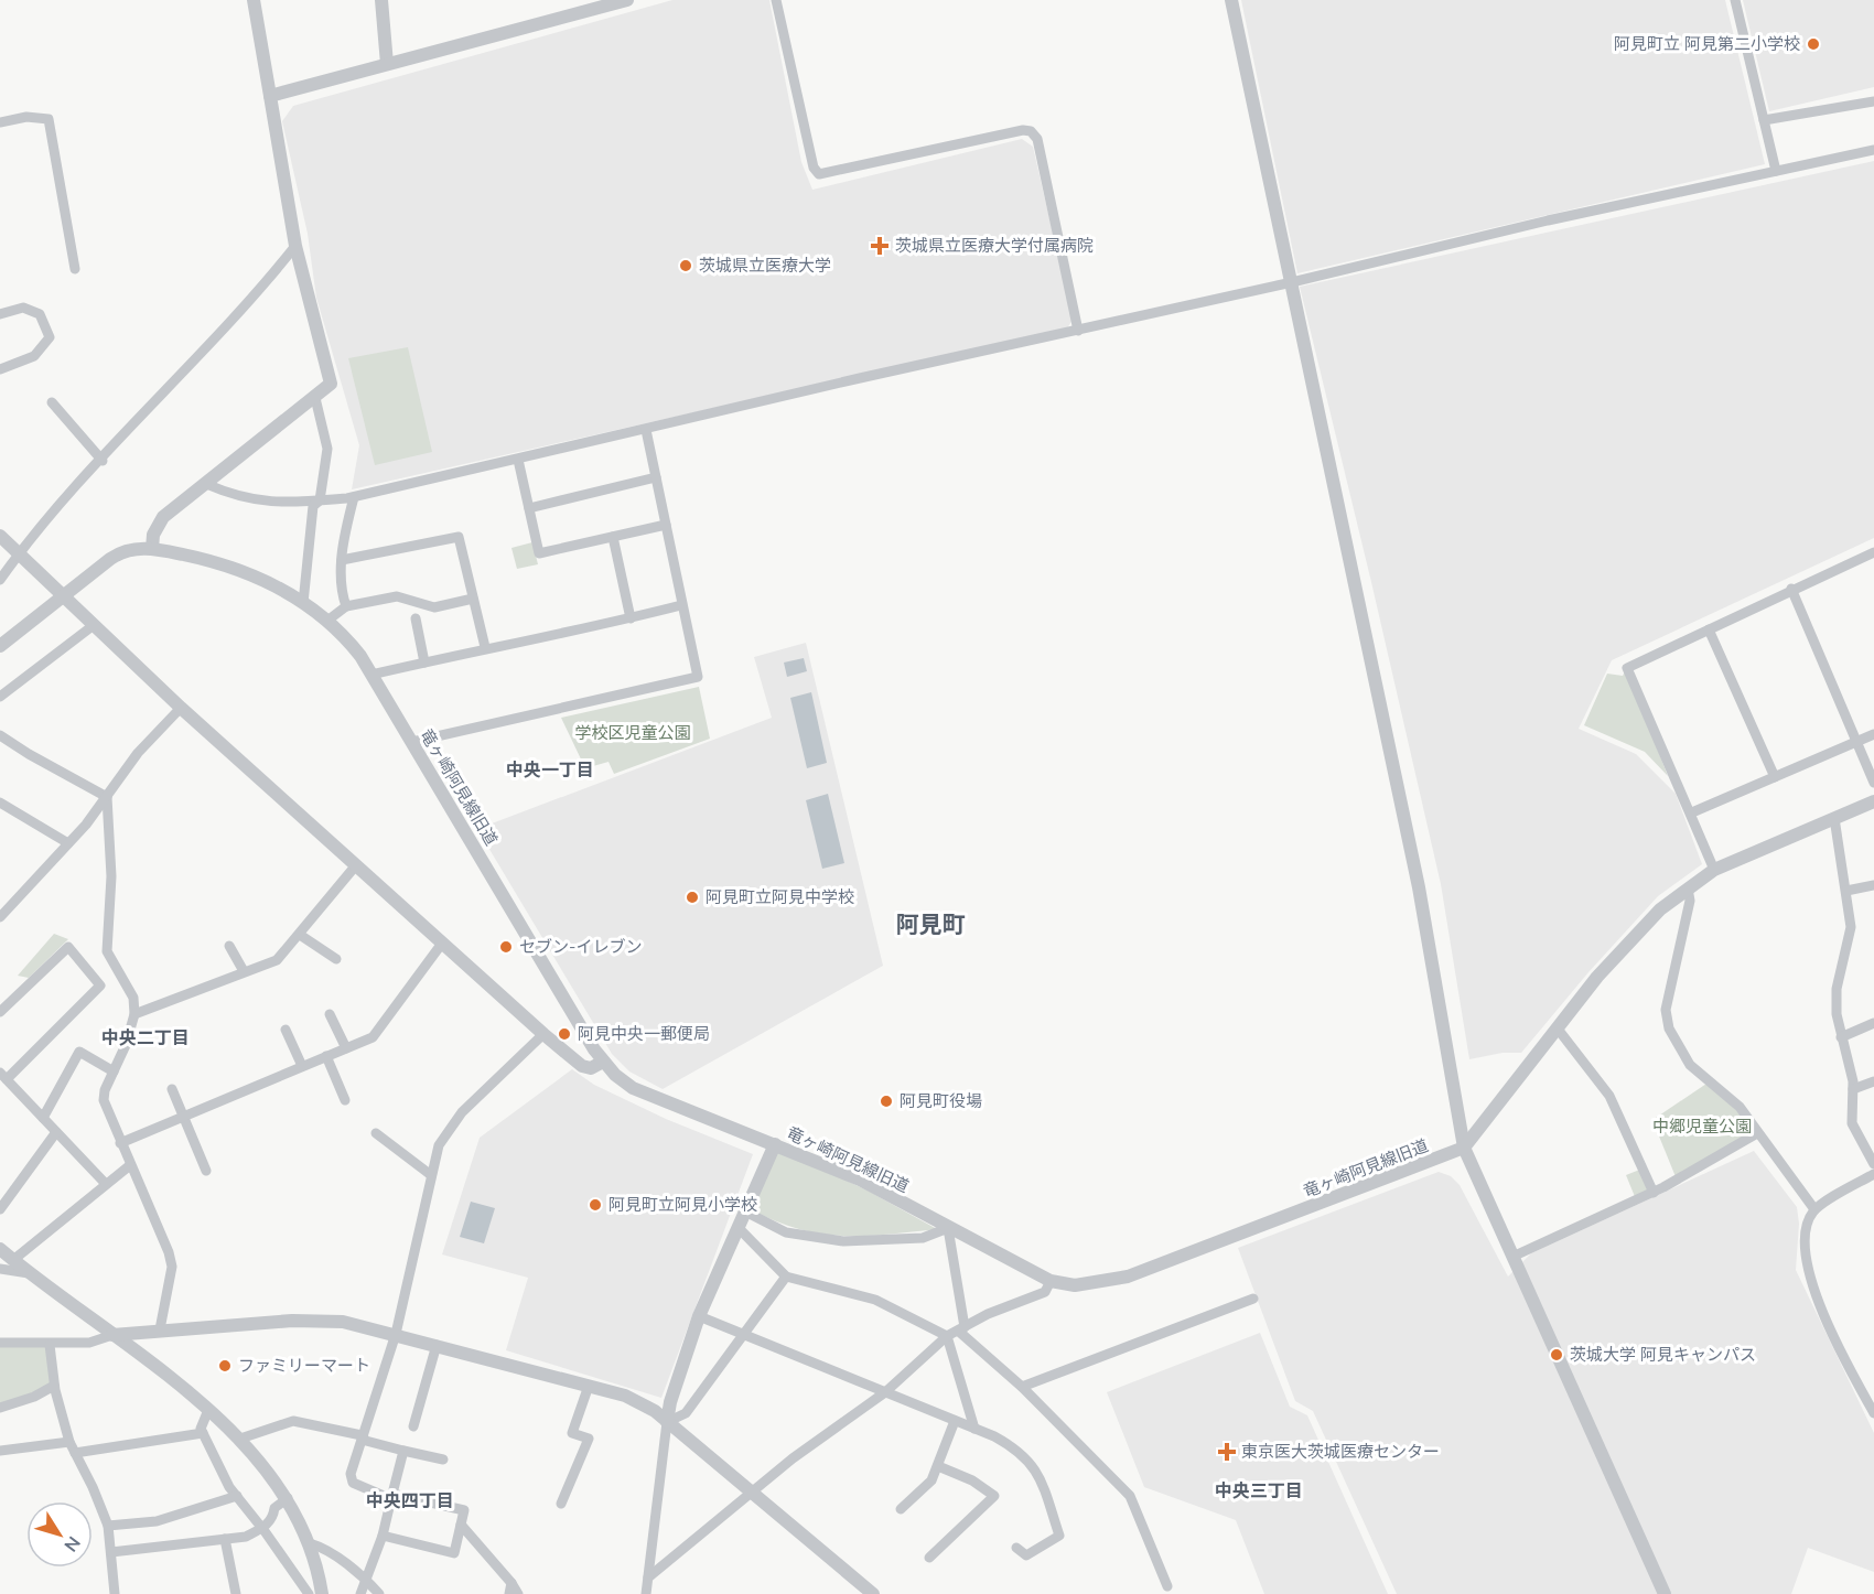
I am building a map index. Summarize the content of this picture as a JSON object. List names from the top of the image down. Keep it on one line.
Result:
{"streets":{"street":["竜ヶ崎阿見線旧道"]},"districts":["中央一丁目","阿見町","中央二丁目","中央三丁目","中央四丁目"],"parks":["学校区児童公園","中郷児童公園"],"places":{"other":["阿見町立 阿見第二小学校","茨城県立医療大学","阿見町立阿見中学校","セブン-イレブン","阿見中央一郵便局","阿見町役場","阿見町立阿見小学校","茨城大学 阿見キャンパス","ファミリーマート"],"health":["茨城県立医療大学付属病院","東京医大茨城医療センター"]},"north":"bottom right"}
